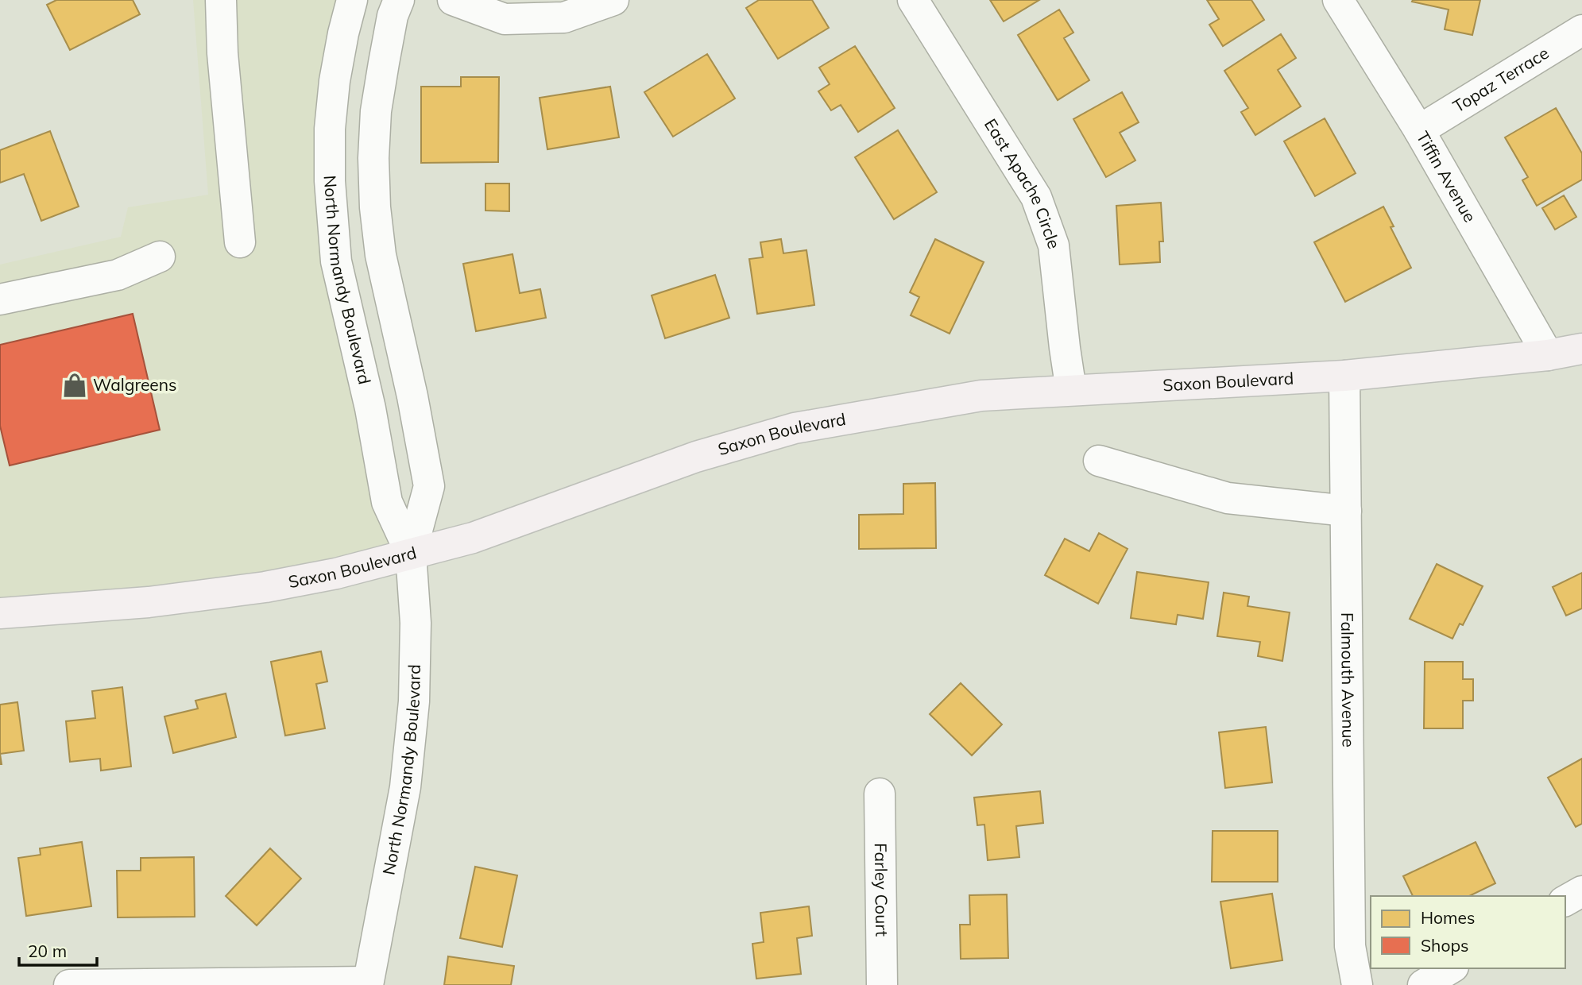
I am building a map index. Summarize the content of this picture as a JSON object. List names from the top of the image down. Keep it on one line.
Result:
{"streets":{"main road":["Saxon Boulevard"],"street":["Topaz Terrace","Tiffin Avenue","East Apache Circle","North Normandy Boulevard","Falmouth Avenue","Farley Court"]},"crossings":[["Topaz Terrace","Tiffin Avenue"],["Tiffin Avenue","Saxon Boulevard"],["East Apache Circle","Saxon Boulevard"],["North Normandy Boulevard","Saxon Boulevard"],["Saxon Boulevard","Falmouth Avenue"]],"places":{"shop":["Walgreens"]},"legend":["Homes","Shops"],"scale_bar":"20 m"}
